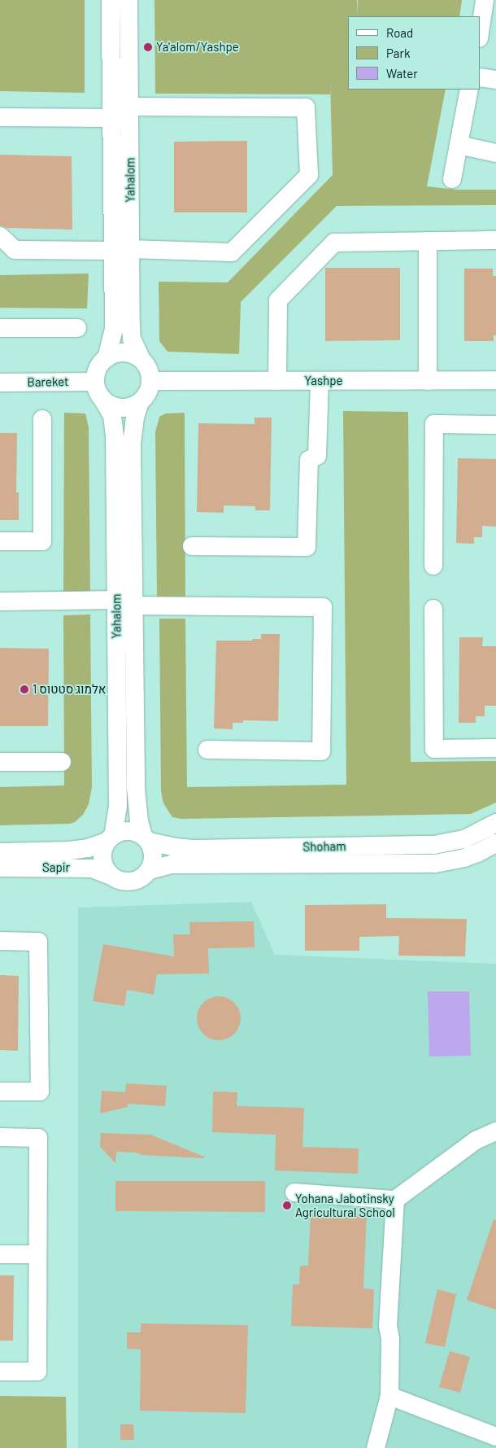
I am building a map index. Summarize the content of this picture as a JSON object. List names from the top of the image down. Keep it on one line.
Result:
{"streets":{"street":["Yahalom","Yashpe","Bareket","Shoham","Sapir"]},"crossings":[["Yahalom","Yashpe"],["Yahalom","Bareket"],["Yahalom","Shoham"],["Yahalom","Sapir"],["Yashpe","Bareket"],["Shoham","Sapir"]],"places":["Ya'alom/Yashpe","אלמוג סטטוס 1","Yohana Jabotinsky Agricultural School"],"legend":["Road","Park","Water"]}
